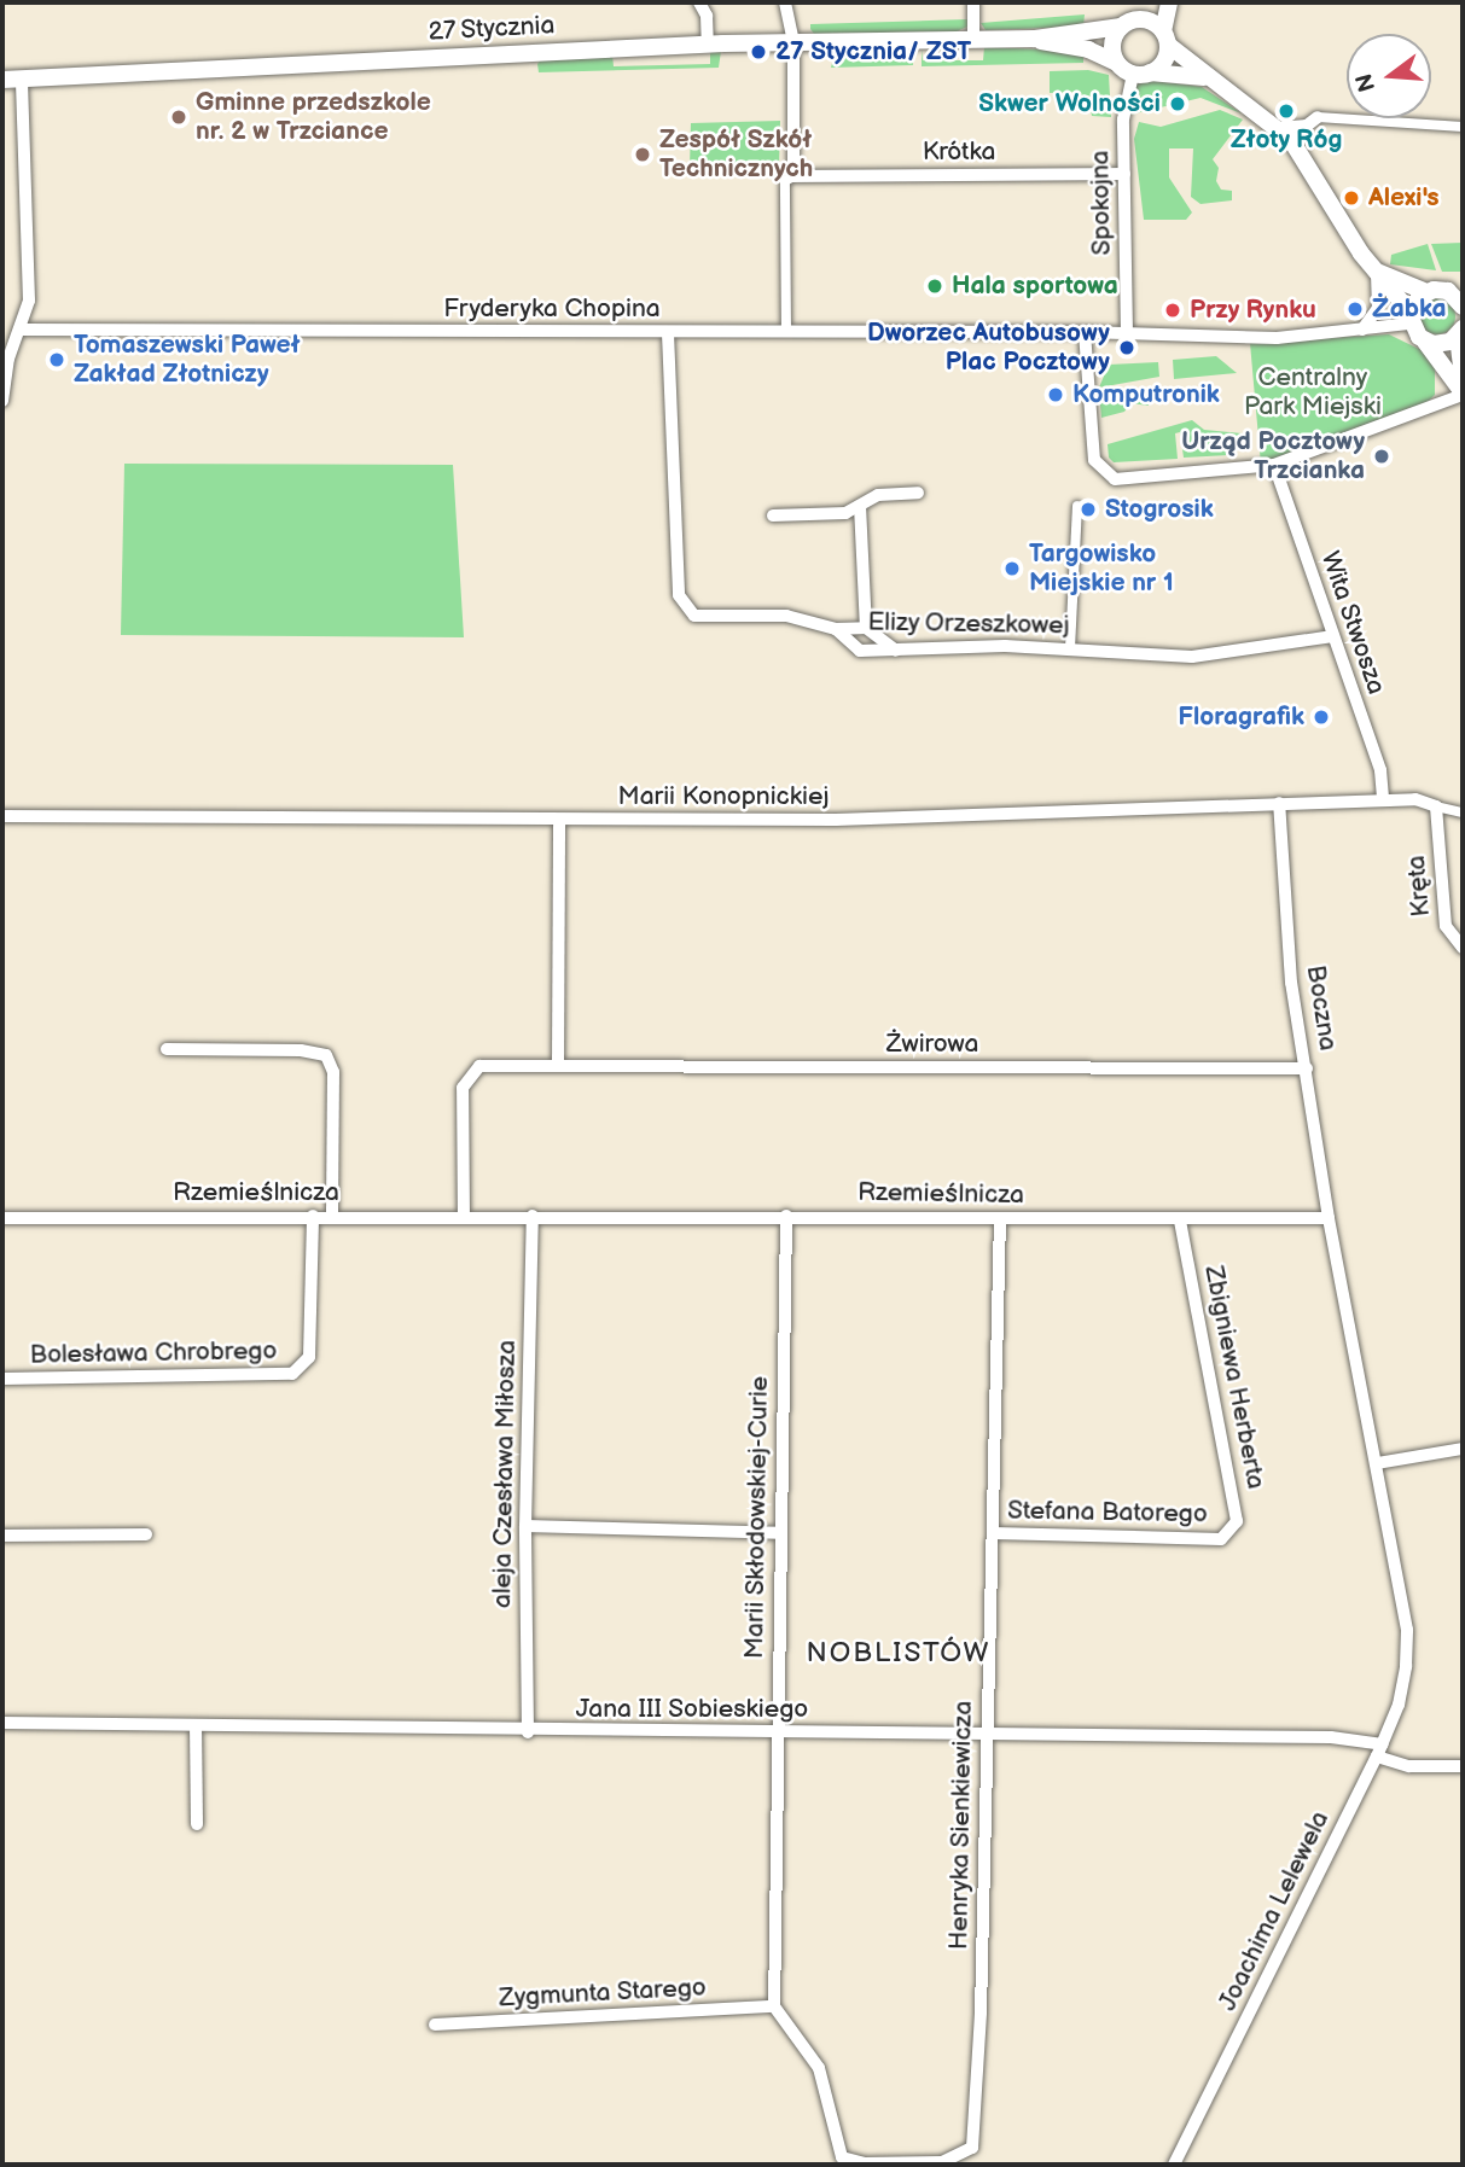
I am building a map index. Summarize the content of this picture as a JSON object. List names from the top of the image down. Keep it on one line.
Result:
{"streets":{"main road":["27 Stycznia"],"street":["Krótka","Spokojna","Fryderyka Chopina","Wita Stwosza","Elizy Orzeszkowej","Marii Konopnickiej","Kręta","Boczna","Żwirowa","Rzemieślnicza","Bolesława Chrobrego","Zbigniewa Herberta","aleja Czesława Miłosza","Stefana Batorego","Marii Skłodowskiej-Curie","Jana III Sobieskiego","Henryka Sienkiewicza","Joachima Lelewela","Zygmunta Starego"]},"crossings":[["27 Stycznia","Spokojna"],["Krótka","Spokojna"],["Spokojna","Fryderyka Chopina"],["Fryderyka Chopina","Elizy Orzeszkowej"],["Wita Stwosza","Elizy Orzeszkowej"],["Wita Stwosza","Marii Konopnickiej"],["Marii Konopnickiej","Kręta"],["Marii Konopnickiej","Boczna"],["Boczna","Żwirowa"],["Boczna","Rzemieślnicza"],["Żwirowa","Rzemieślnicza"],["Rzemieślnicza","Bolesława Chrobrego"],["Rzemieślnicza","Zbigniewa Herberta"],["Rzemieślnicza","aleja Czesława Miłosza"],["Rzemieślnicza","Marii Skłodowskiej-Curie"],["Rzemieślnicza","Henryka Sienkiewicza"],["Zbigniewa Herberta","Stefana Batorego"],["aleja Czesława Miłosza","Jana III Sobieskiego"],["Stefana Batorego","Henryka Sienkiewicza"],["Marii Skłodowskiej-Curie","Jana III Sobieskiego"],["Marii Skłodowskiej-Curie","Henryka Sienkiewicza"],["Marii Skłodowskiej-Curie","Zygmunta Starego"],["Jana III Sobieskiego","Henryka Sienkiewicza"],["Jana III Sobieskiego","Joachima Lelewela"],["Henryka Sienkiewicza","Zygmunta Starego"]],"districts":["NOBLISTÓW"],"parks":["Centralny Park Miejski"],"places":["27 Stycznia/ ZST","Skwer Wolności","Złoty Róg","Gminne przedszkole nr. 2 w Trzciance","Zespół Szkół Technicznych","Alexi's","Hala sportowa","Żabka","Przy Rynku","Dworzec Autobusowy Plac Pocztowy","Tomaszewski Paweł Zakład Złotniczy","Komputronik","Urząd Pocztowy Trzcianka","Stogrosik","Targowisko Miejskie nr 1","Floragrafik"],"north":"left"}
